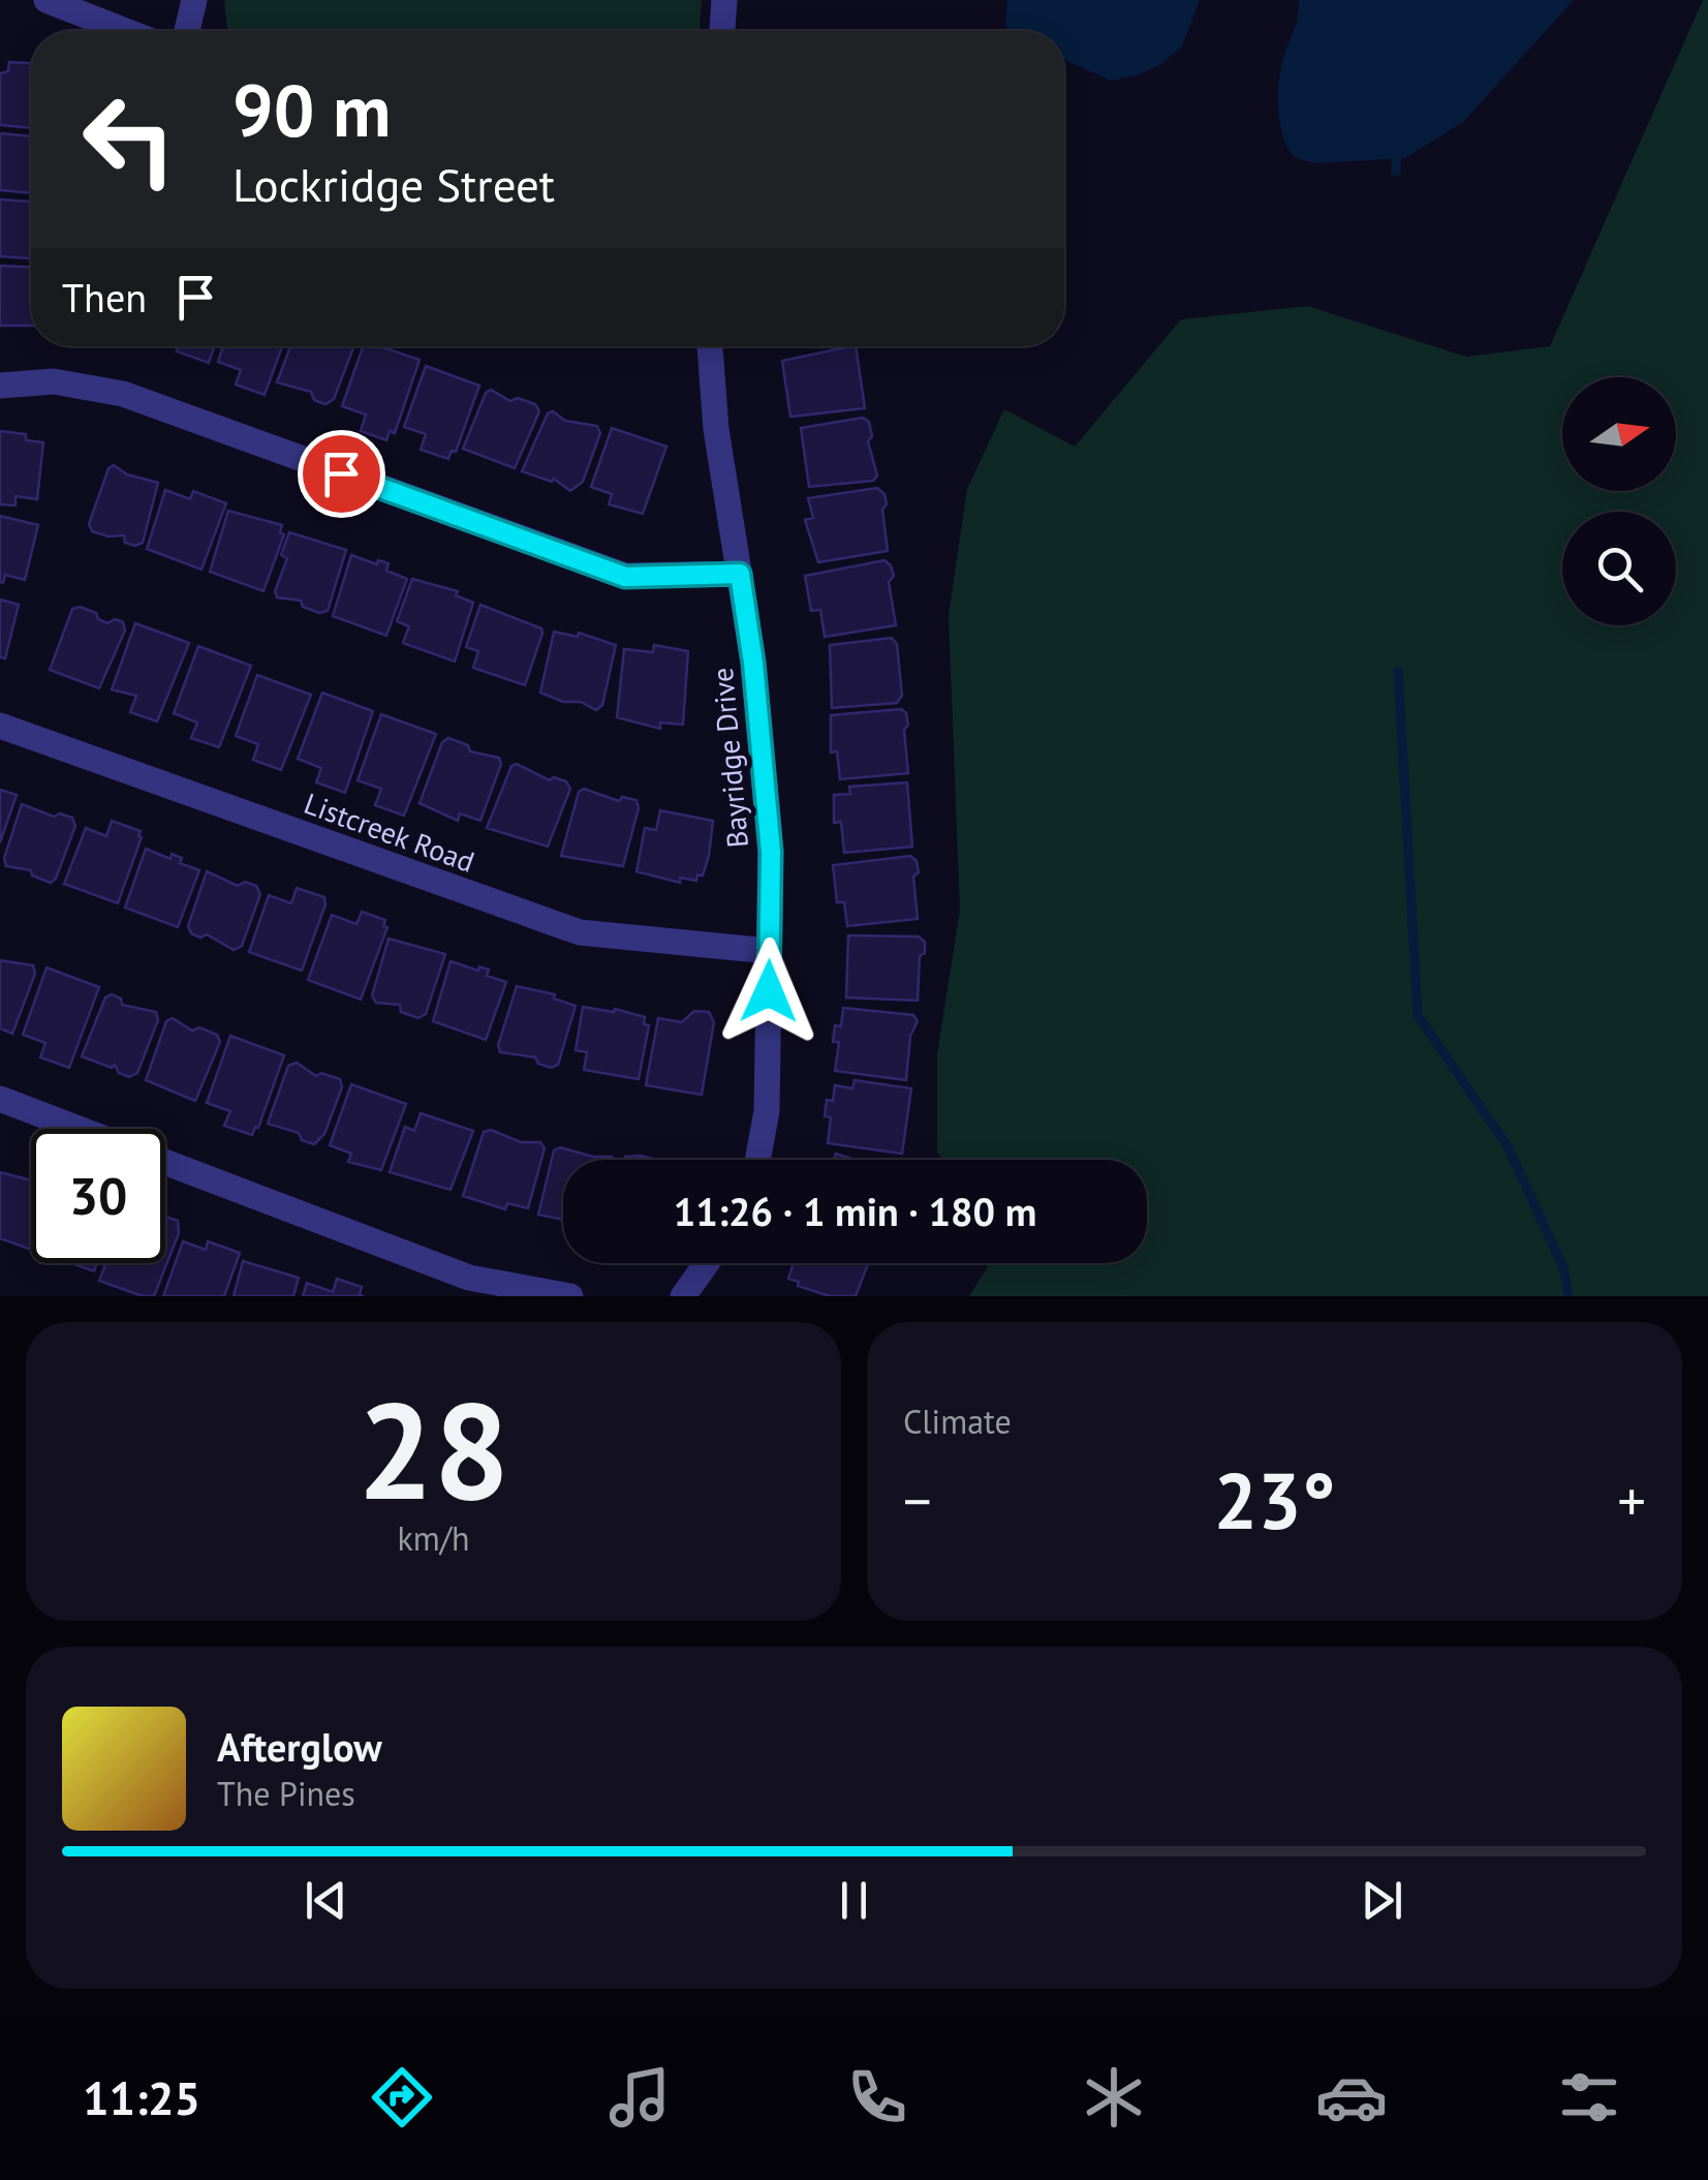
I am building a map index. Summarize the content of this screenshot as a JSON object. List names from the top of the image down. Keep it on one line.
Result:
{"streets":{"street":["Bayridge Drive","Listcreek Road"]},"crossings":[["Bayridge Drive","Listcreek Road"]],"north":"right","page":{"turn":["90 m","Lockridge Street"],"then":"Then","limit":"30","trip":"11:26 · 1 min · 180 m","tile":[["28","km/h"],"Climate"],"heat":["−","23°","+"],"song":["Afterglow","The Pines"],"tabs":"11:25"}}
